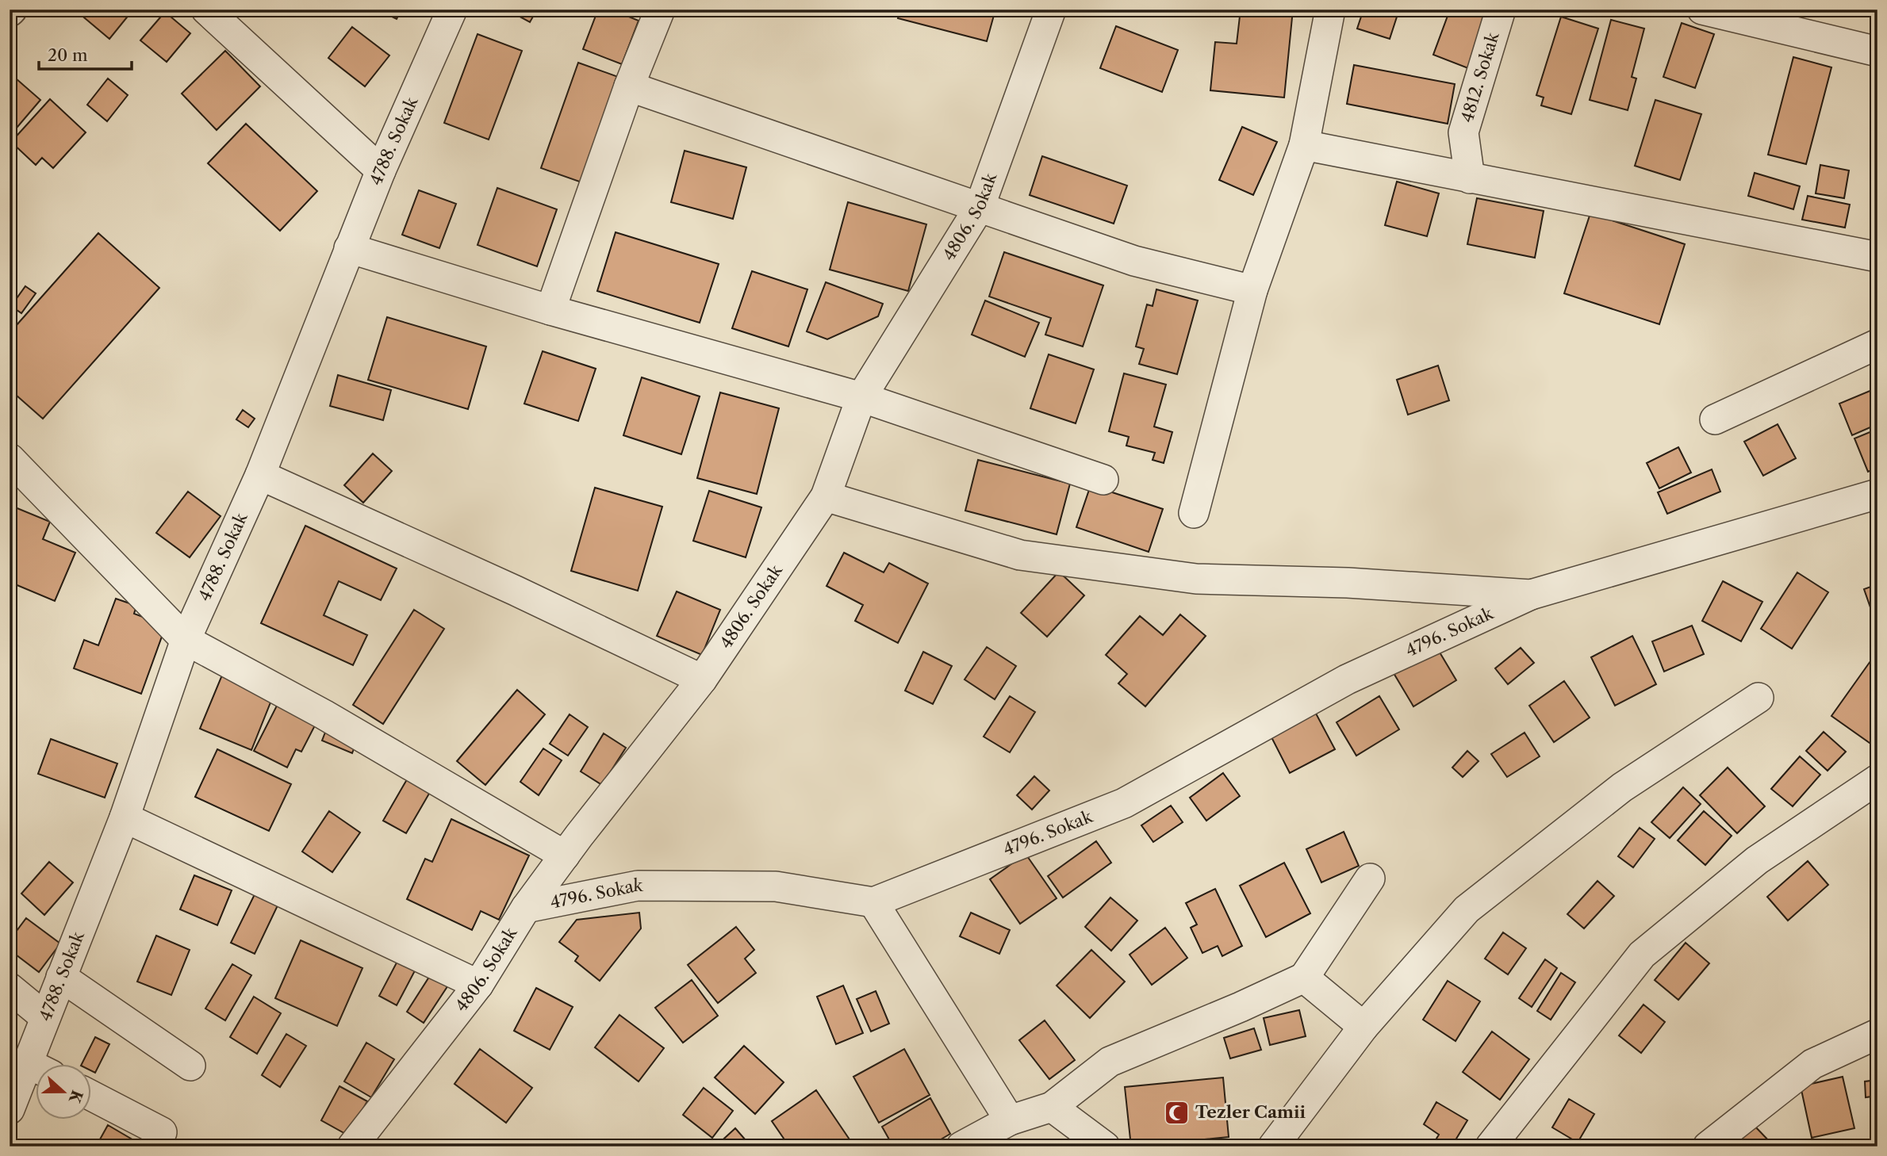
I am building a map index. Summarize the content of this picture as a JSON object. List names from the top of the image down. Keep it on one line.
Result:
{"streets":{"street":["4812. Sokak","4788. Sokak","4806. Sokak","4796. Sokak"]},"crossings":[["4806. Sokak","4796. Sokak"]],"places":{"mosque":["Tezler Camii"]},"scale_bar":"20 m","north":"right"}
